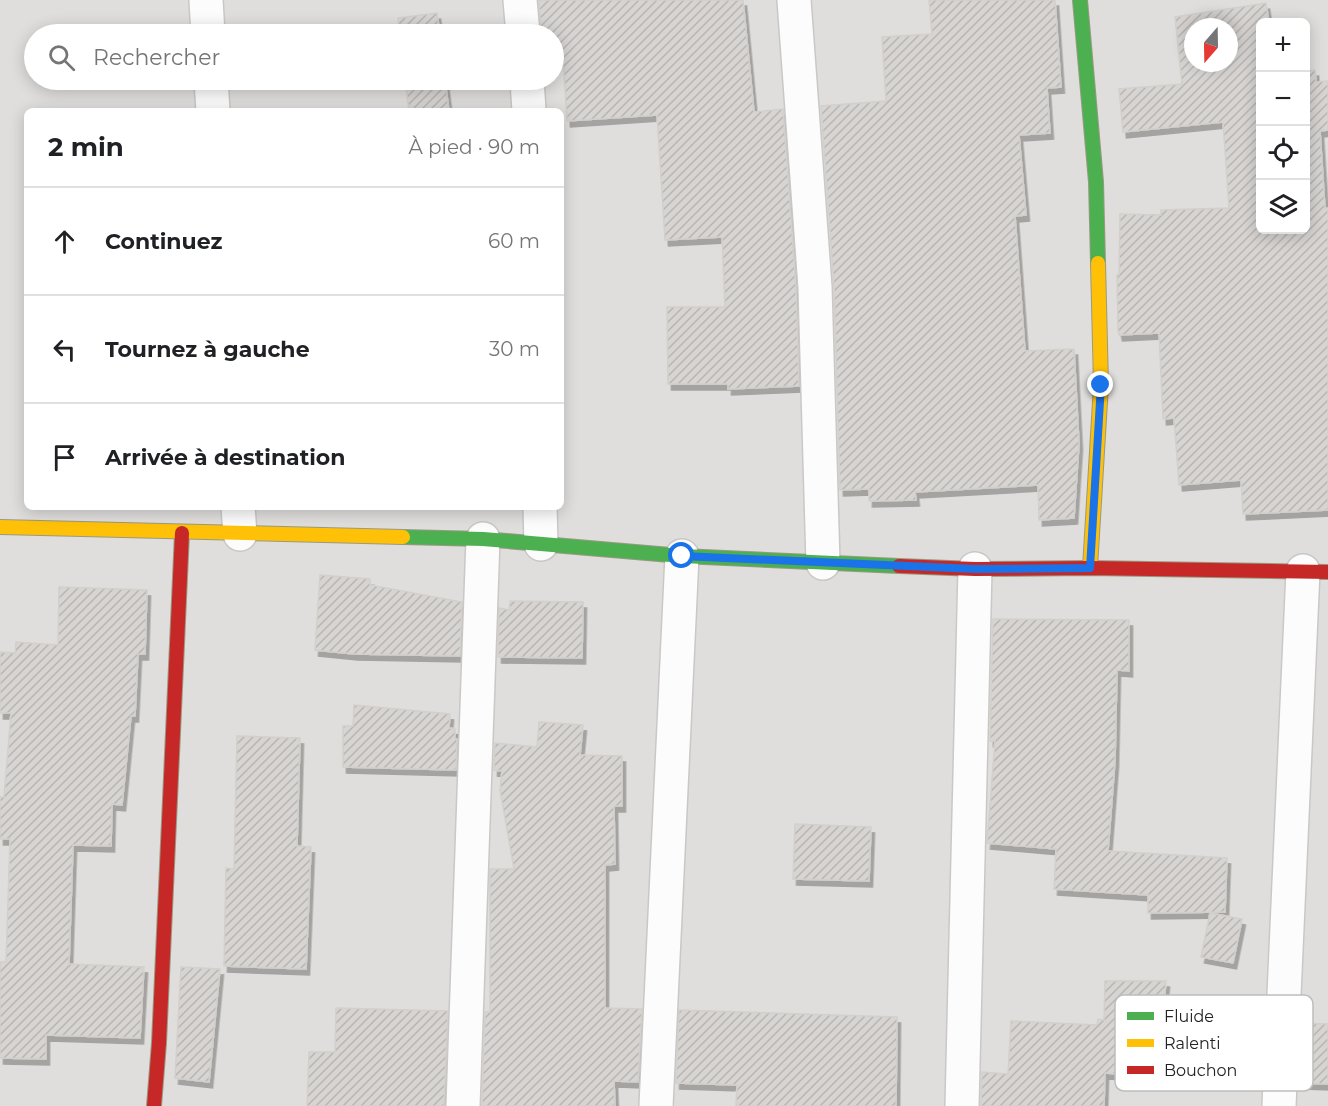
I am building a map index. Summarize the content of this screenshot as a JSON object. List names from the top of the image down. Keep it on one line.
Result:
{"legend":["Fluide","Ralenti","Bouchon"],"north":"bottom","page":{"map_buttons":["+","−"],"search":"Rechercher","heading":["2 min","À pied · 90 m"],"list":[["Continuez","60 m"],["Tournez à gauche","30 m"],"Arrivée à destination"]}}
